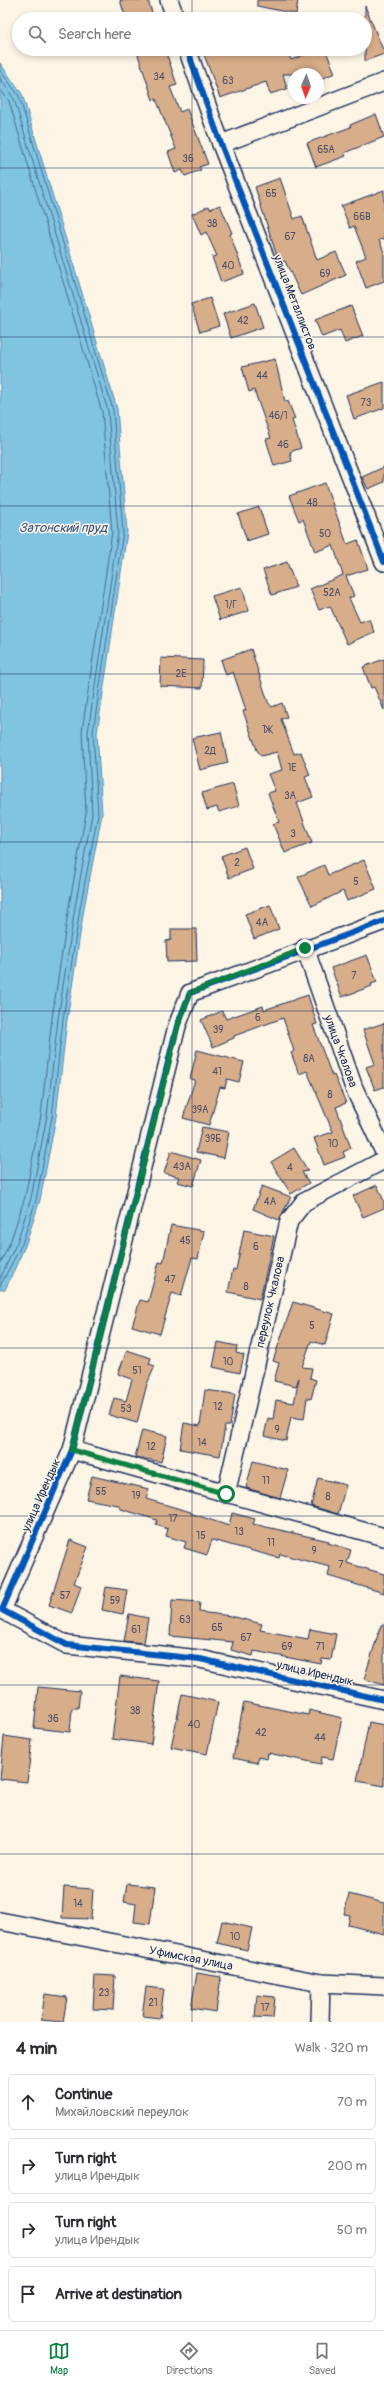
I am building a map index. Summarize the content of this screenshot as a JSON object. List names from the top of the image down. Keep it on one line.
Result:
{"streets":{"street":["улица Металлистов","улица Чкалова","переулок Чкалова","улица Ирендык","Уфимская улица"]},"crossings":[["улица Чкалова","улица Ирендык"]],"water":["Затонский пруд"],"house_numbers":["34","63","65А","36","65","66В","38","67","40","69","42","44","73","46/1","46","48","50","52А","1/Г","2Е","1Ж","2Д","1Е","3А","3","2","5","4А","7","6","39","8А","41","8","39А","39Б","10","43А","4","4А","45","6","47","8","5","10","51","12","53","9","14","12","11","55","19","8","17","13","15","11","9","7","57","59","63","65","61","67","69","71","38","36","40","42","44","14","10","23","21","17"],"north":"bottom","page":{"search":"Search here","heading":["4 min","Walk · 320 m"],"list":[["Continue","Михайловский переулок","70 m"],["Turn right","улица Ирендык","200 m"],["Turn right","улица Ирендык","50 m"],"Arrive at destination"],"nav":["Map","Directions","Saved"]}}
